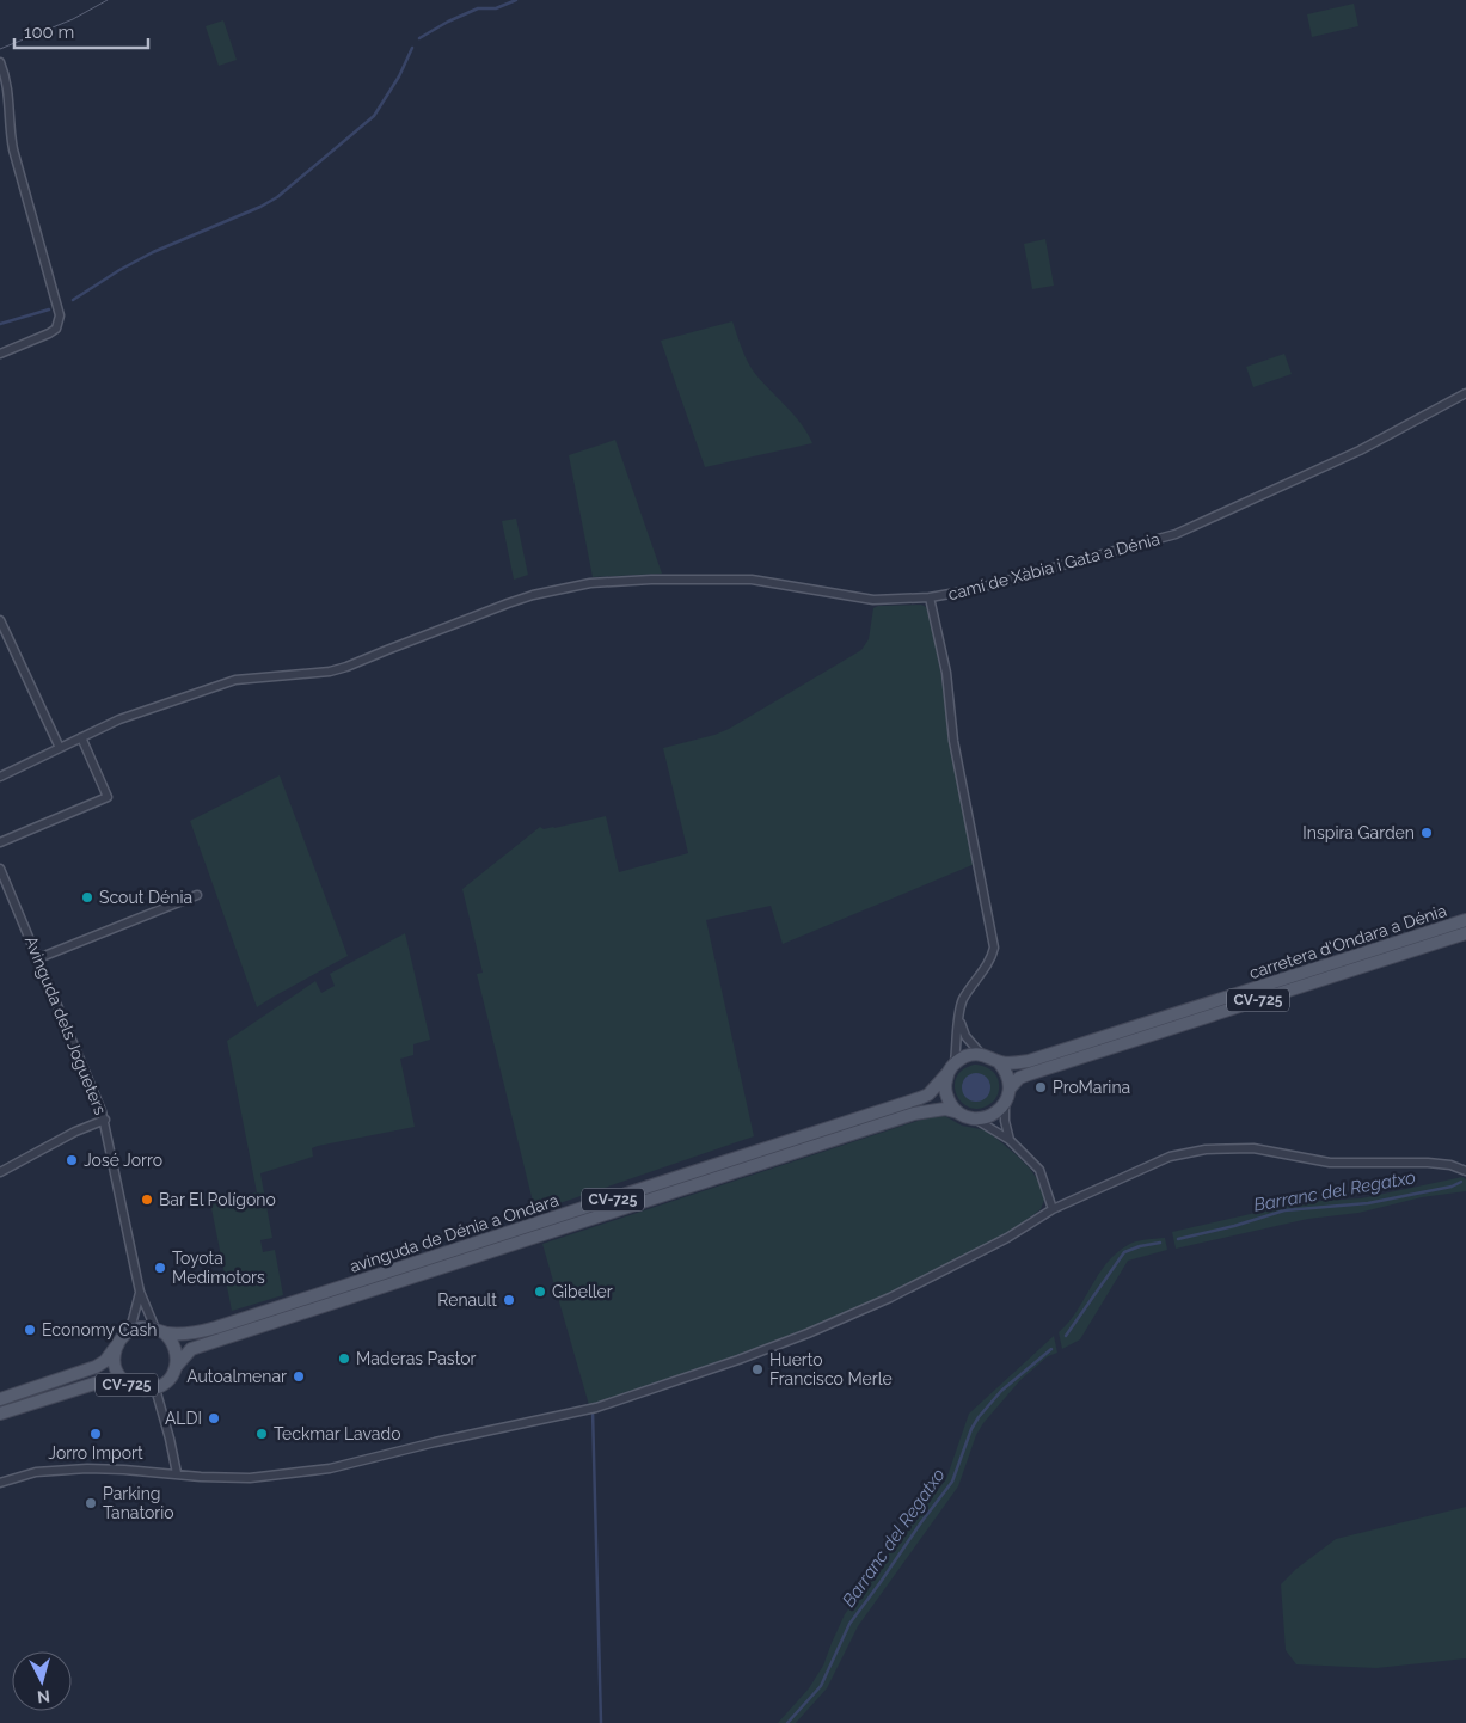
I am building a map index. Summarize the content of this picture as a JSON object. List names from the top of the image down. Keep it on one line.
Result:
{"streets":{"main road":["carretera d'Ondara a Dénia","CV-725","avinguda de Dénia a Ondara"],"street":["camí de Xàbia i Gata a Dénia","Avinguda dels Jogueters"]},"crossings":[["carretera d'Ondara a Dénia","CV-725"],["carretera d'Ondara a Dénia","avinguda de Dénia a Ondara"],["CV-725","Avinguda dels Jogueters"],["CV-725","avinguda de Dénia a Ondara"],["Avinguda dels Jogueters","avinguda de Dénia a Ondara"]],"water":["Barranc del Regatxo"],"places":["Inspira Garden","Scout Dénia","ProMarina","José Jorro","Bar El Polígono","Toyota Medimotors","Gibeller","Renault","Economy Cash","Maderas Pastor","Huerto Francisco Merle","Autoalmenar","ALDI","Jorro Import","Teckmar Lavado","Parking Tanatorio"],"scale_bar":"100 m","north":"bottom"}
